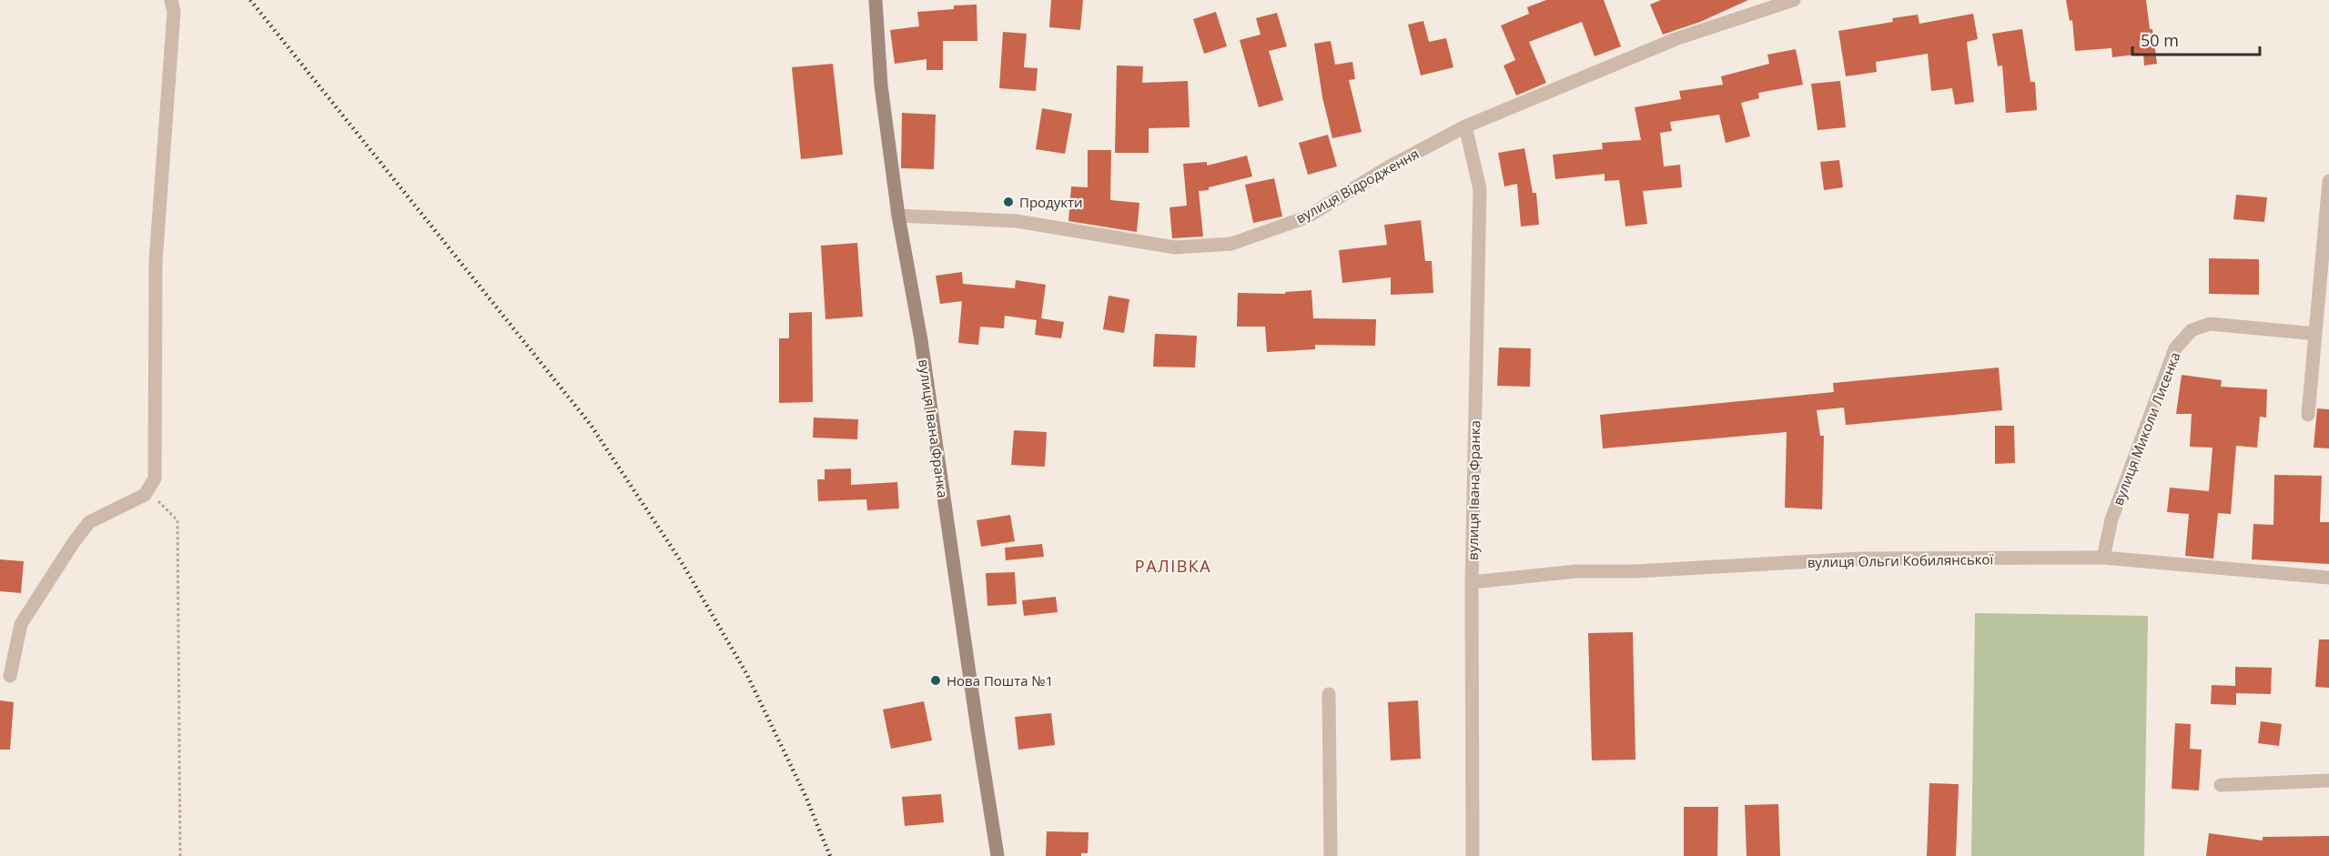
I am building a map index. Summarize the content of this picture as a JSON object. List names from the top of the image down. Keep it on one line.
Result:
{"streets":{"main road":["вулиця Івана Франка"],"street":["вулиця Відродження","вулиця Миколи Лисенка","вулиця Ольги Кобилянської"]},"crossings":[["вулиця Відродження","вулиця Івана Франка"],["вулиця Івана Франка","вулиця Ольги Кобилянської"],["вулиця Миколи Лисенка","вулиця Ольги Кобилянської"]],"districts":["РАЛІВКА"],"places":["Продукти","Нова Пошта №1"],"scale_bar":"50 m"}
